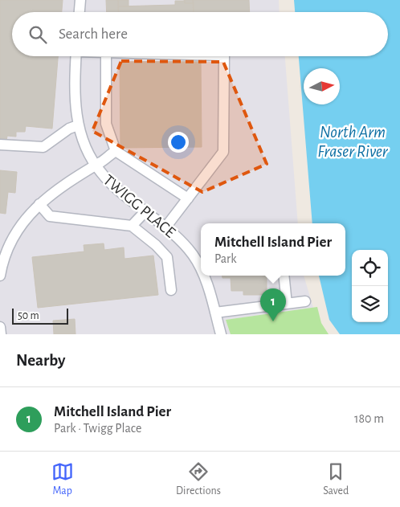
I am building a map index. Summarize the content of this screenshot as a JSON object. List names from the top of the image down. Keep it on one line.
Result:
{"streets":{"street":["TWIGG PLACE"]},"water":["North Arm Fraser River"],"scale_bar":"50 m","north":"right","page":{"search":"Search here","popup":["Mitchell Island Pier","Park"],"pins":"1","scale":"50 m","heading":"Nearby","list":[{"mark":"1","name":"Mitchell Island Pier","note":"Park · Twigg Place","value":"180 m"}],"nav":["Map","Directions","Saved"]}}
